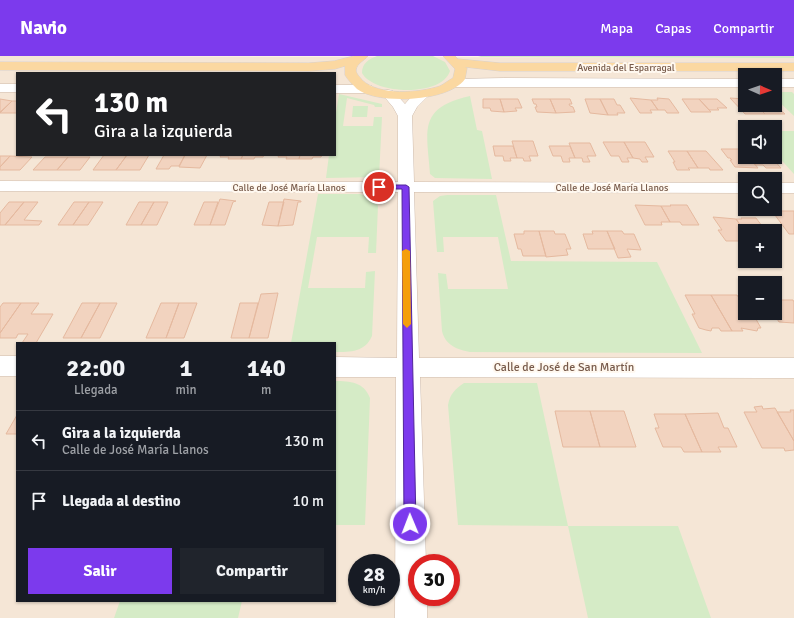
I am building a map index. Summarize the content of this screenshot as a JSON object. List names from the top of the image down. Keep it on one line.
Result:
{"streets":{"main road":["Avenida del Esparragal"],"street":["Calle de José María Llanos","Calle de José de San Martín"]},"north":"right","page":{"header":"Navio","nav":["Mapa","Capas","Compartir"],"map_buttons":["+","−"],"turn":["130 m","Gira a la izquierda"],"eta":["22:00","Llegada","1","min","140","m"],"list":[{"name":"Gira a la izquierda","note":"Calle de José María Llanos","value":"130 m"},{"name":"Llegada al destino","value":"10 m"}],"buttons":["Salir","Compartir"],"speed":"28 km/h","limit":"30"}}
